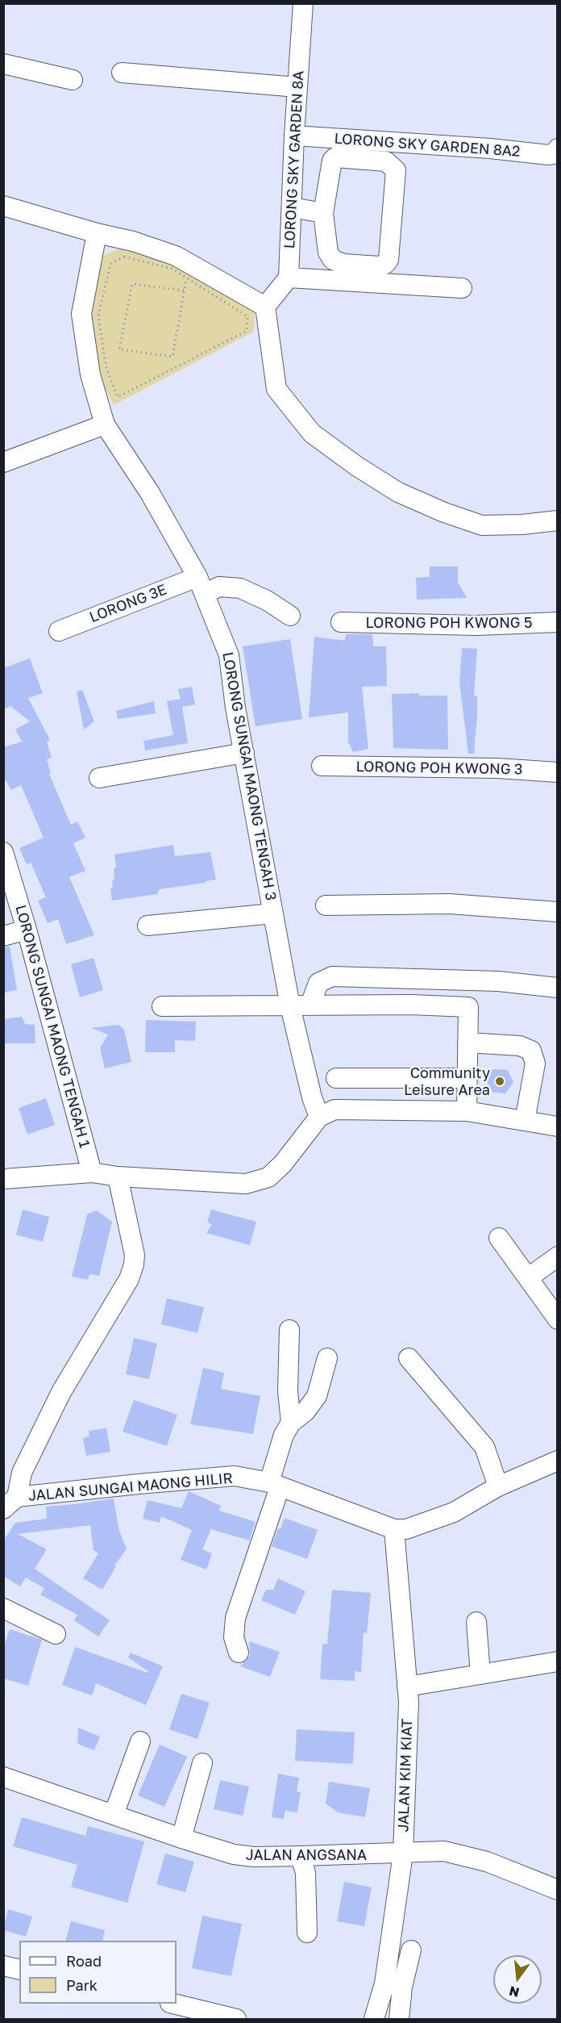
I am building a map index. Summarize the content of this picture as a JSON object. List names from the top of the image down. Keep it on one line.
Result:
{"streets":{"street":["LORONG SKY GARDEN 8A2","LORONG SKY GARDEN 8A","LORONG 3E","LORONG POH KWONG 5","LORONG POH KWONG 3","LORONG SUNGAI MAONG TENGAH 3","LORONG SUNGAI MAONG TENGAH 1","JALAN SUNGAI MAONG HILIR","JALAN KIM KIAT","JALAN ANGSANA"]},"crossings":[["LORONG SKY GARDEN 8A2","LORONG SKY GARDEN 8A"],["LORONG 3E","LORONG SUNGAI MAONG TENGAH 3"],["JALAN SUNGAI MAONG HILIR","JALAN KIM KIAT"],["JALAN KIM KIAT","JALAN ANGSANA"]],"places":["Community Leisure Area"],"legend":["Road","Park"],"north":"bottom"}
